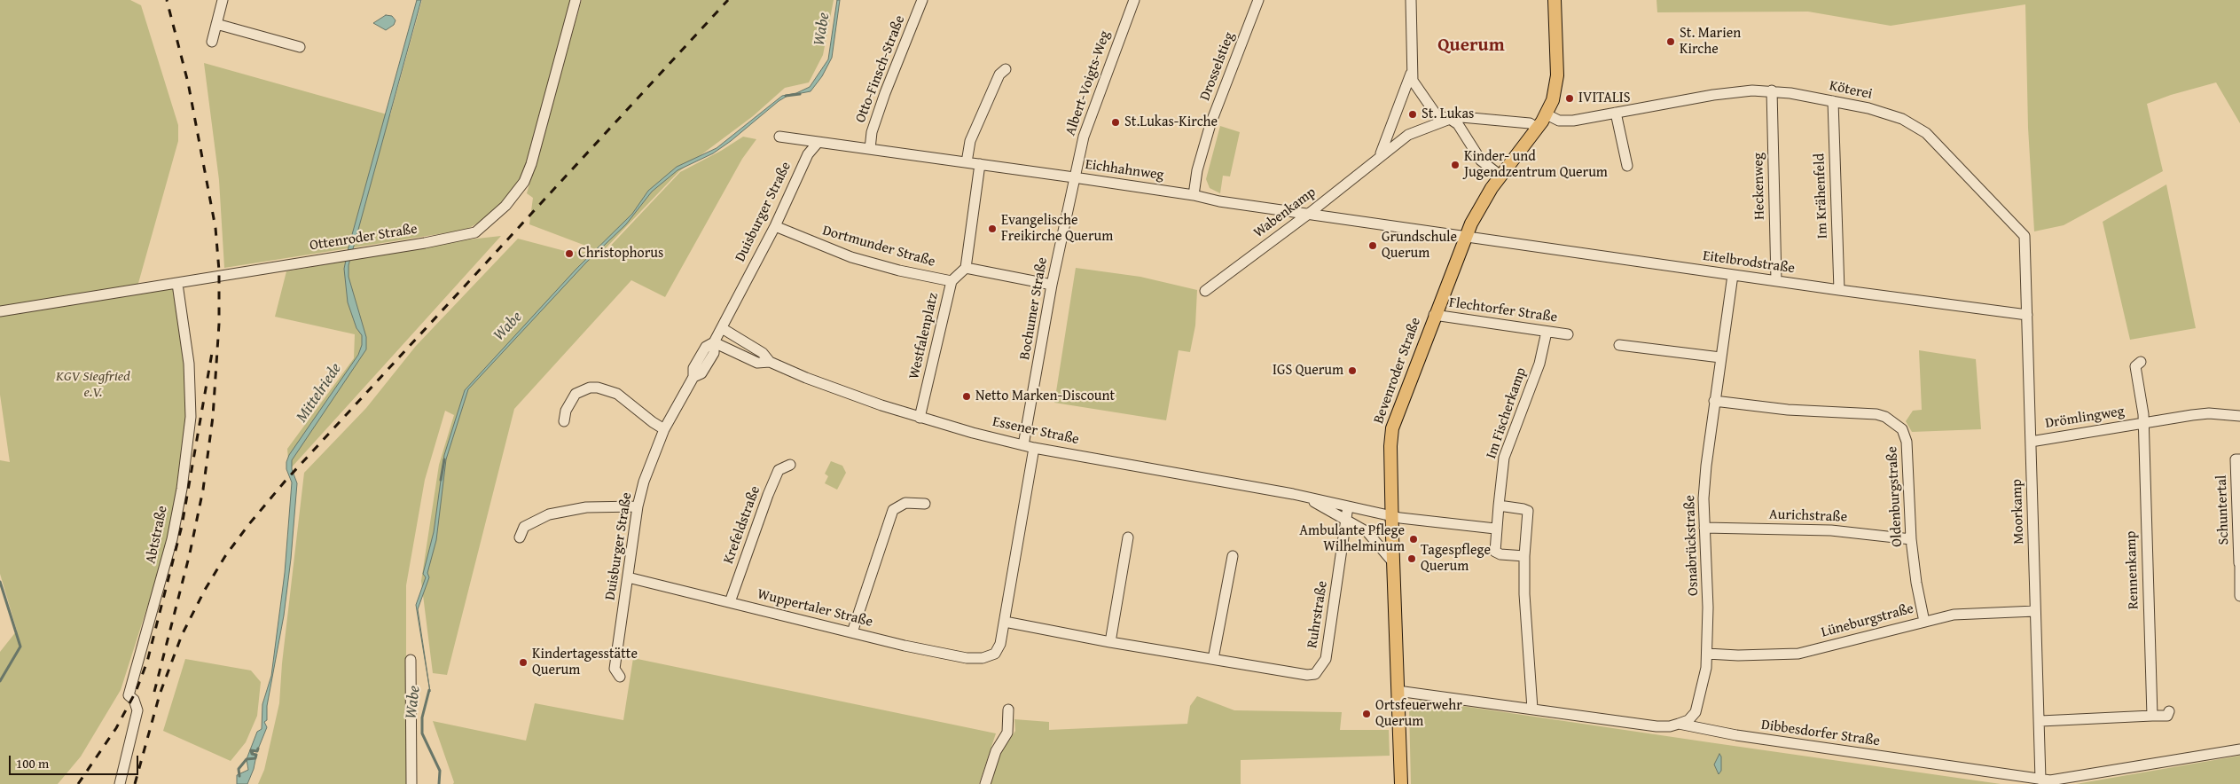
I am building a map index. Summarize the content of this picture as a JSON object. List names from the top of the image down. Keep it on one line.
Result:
{"streets":{"main road":["Bevenroder Straße"],"street":["Drosselstieg","Otto-Finsch-Straße","Albert-Voigts-Weg","Köterei","Eichhahnweg","Heckenweg","Im Krähenfeld","Duisburger Straße","Wabenkamp","Ottenroder Straße","Dortmunder Straße","Eitelbrodstraße","Bochumer Straße","Flechtorfer Straße","Westfalenplatz","Im Fischerkamp","Drömlingweg","Essener Straße","Oldenburgstraße","Schuntertal","Moorkamp","Aurichstraße","Krefeldstraße","Abtstraße","Osnabrückstraße","Rennenkamp","Wuppertaler Straße","Ruhrstraße","Lüneburgstraße","Dibbesdorfer Straße"]},"crossings":[["Drosselstieg","Eichhahnweg"],["Otto-Finsch-Straße","Eichhahnweg"],["Albert-Voigts-Weg","Eichhahnweg"],["Albert-Voigts-Weg","Bochumer Straße"],["Köterei","Heckenweg"],["Köterei","Im Krähenfeld"],["Köterei","Bevenroder Straße"],["Köterei","Moorkamp"],["Eichhahnweg","Duisburger Straße"],["Eichhahnweg","Wabenkamp"],["Eichhahnweg","Eitelbrodstraße"],["Eichhahnweg","Bochumer Straße"],["Eichhahnweg","Bevenroder Straße"],["Heckenweg","Eitelbrodstraße"],["Im Krähenfeld","Eitelbrodstraße"],["Duisburger Straße","Dortmunder Straße"],["Duisburger Straße","Essener Straße"],["Duisburger Straße","Wuppertaler Straße"],["Ottenroder Straße","Abtstraße"],["Dortmunder Straße","Westfalenplatz"],["Eitelbrodstraße","Bevenroder Straße"],["Eitelbrodstraße","Moorkamp"],["Eitelbrodstraße","Osnabrückstraße"],["Bochumer Straße","Essener Straße"],["Bochumer Straße","Wuppertaler Straße"],["Bochumer Straße","Ruhrstraße"],["Flechtorfer Straße","Bevenroder Straße"],["Flechtorfer Straße","Im Fischerkamp"],["Westfalenplatz","Essener Straße"],["Bevenroder Straße","Essener Straße"],["Bevenroder Straße","Dibbesdorfer Straße"],["Drömlingweg","Moorkamp"],["Drömlingweg","Rennenkamp"],["Essener Straße","Ruhrstraße"],["Oldenburgstraße","Aurichstraße"],["Oldenburgstraße","Osnabrückstraße"],["Oldenburgstraße","Lüneburgstraße"],["Moorkamp","Lüneburgstraße"],["Moorkamp","Dibbesdorfer Straße"],["Aurichstraße","Osnabrückstraße"],["Krefeldstraße","Wuppertaler Straße"],["Osnabrückstraße","Lüneburgstraße"],["Osnabrückstraße","Dibbesdorfer Straße"]],"districts":["Querum"],"water":["Wabe","Mittelriede"],"parks":["KGV Siegfried e.V."],"places":["St. Marien Kirche","IVITALIS","St. Lukas","St.Lukas-Kirche","Kinder- und Jugendzentrum Querum","Evangelische Freikirche Querum","Grundschule Querum","Christophorus","IGS Querum","Netto Marken-Discount","Ambulante Pflege Wilhelminum","Tagespflege Querum","Kindertagesstätte Querum","Ortsfeuerwehr Querum"],"scale_bar":"100 m"}
